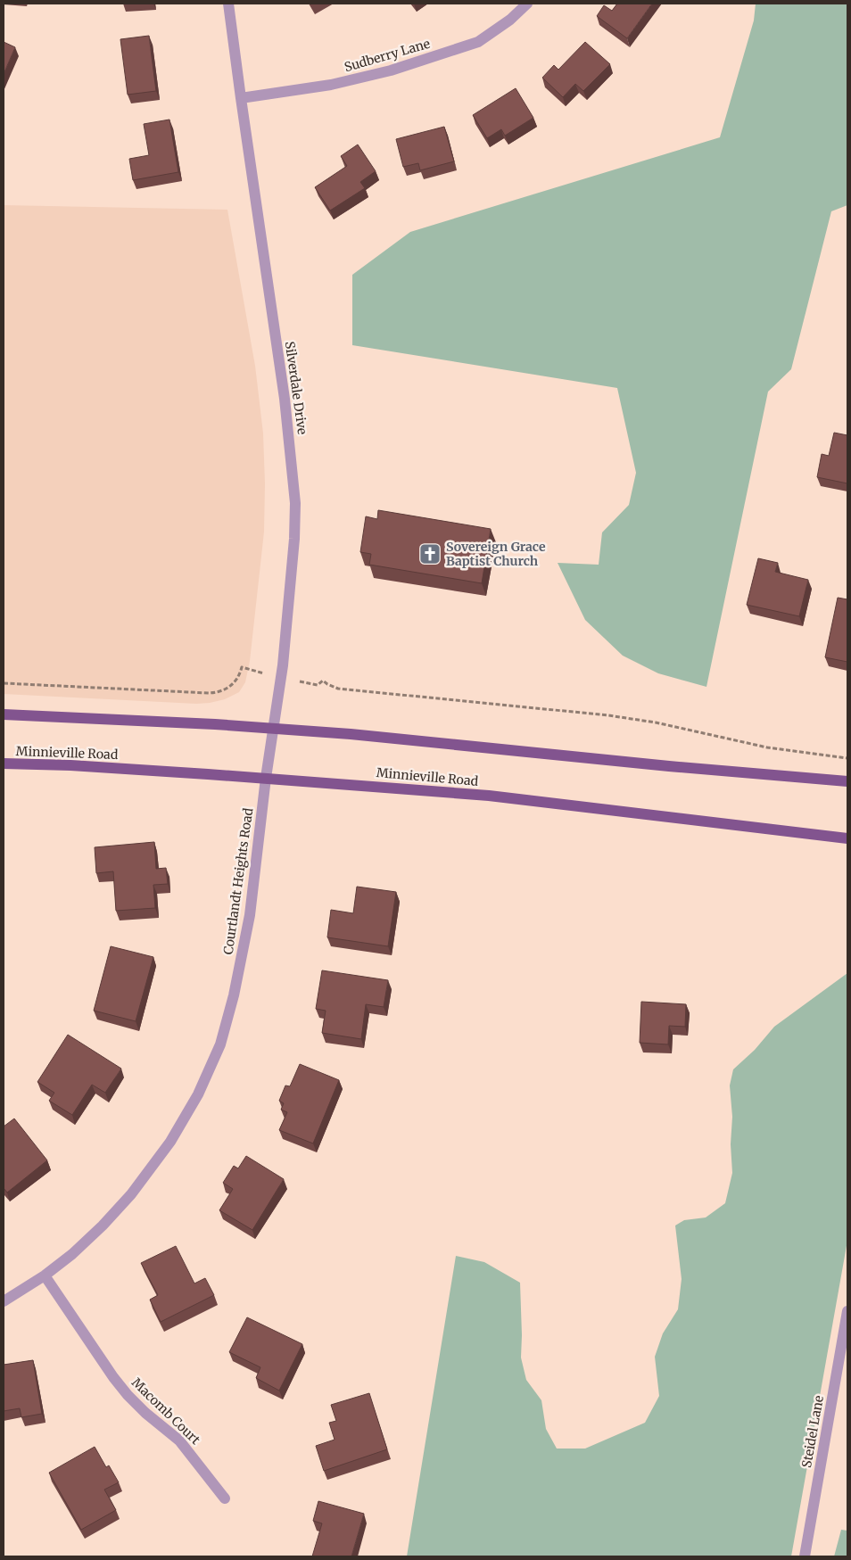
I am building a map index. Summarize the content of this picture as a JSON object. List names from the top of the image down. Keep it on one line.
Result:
{"streets":{"main road":["Minnieville Road"],"street":["Sudberry Lane","Silverdale Drive","Courtlandt Heights Road","Macomb Court","Steidel Lane"]},"crossings":[["Sudberry Lane","Silverdale Drive"],["Silverdale Drive","Minnieville Road"],["Silverdale Drive","Courtlandt Heights Road"],["Minnieville Road","Courtlandt Heights Road"],["Courtlandt Heights Road","Macomb Court"]],"places":{"church":["Sovereign Grace Baptist Church"]}}
